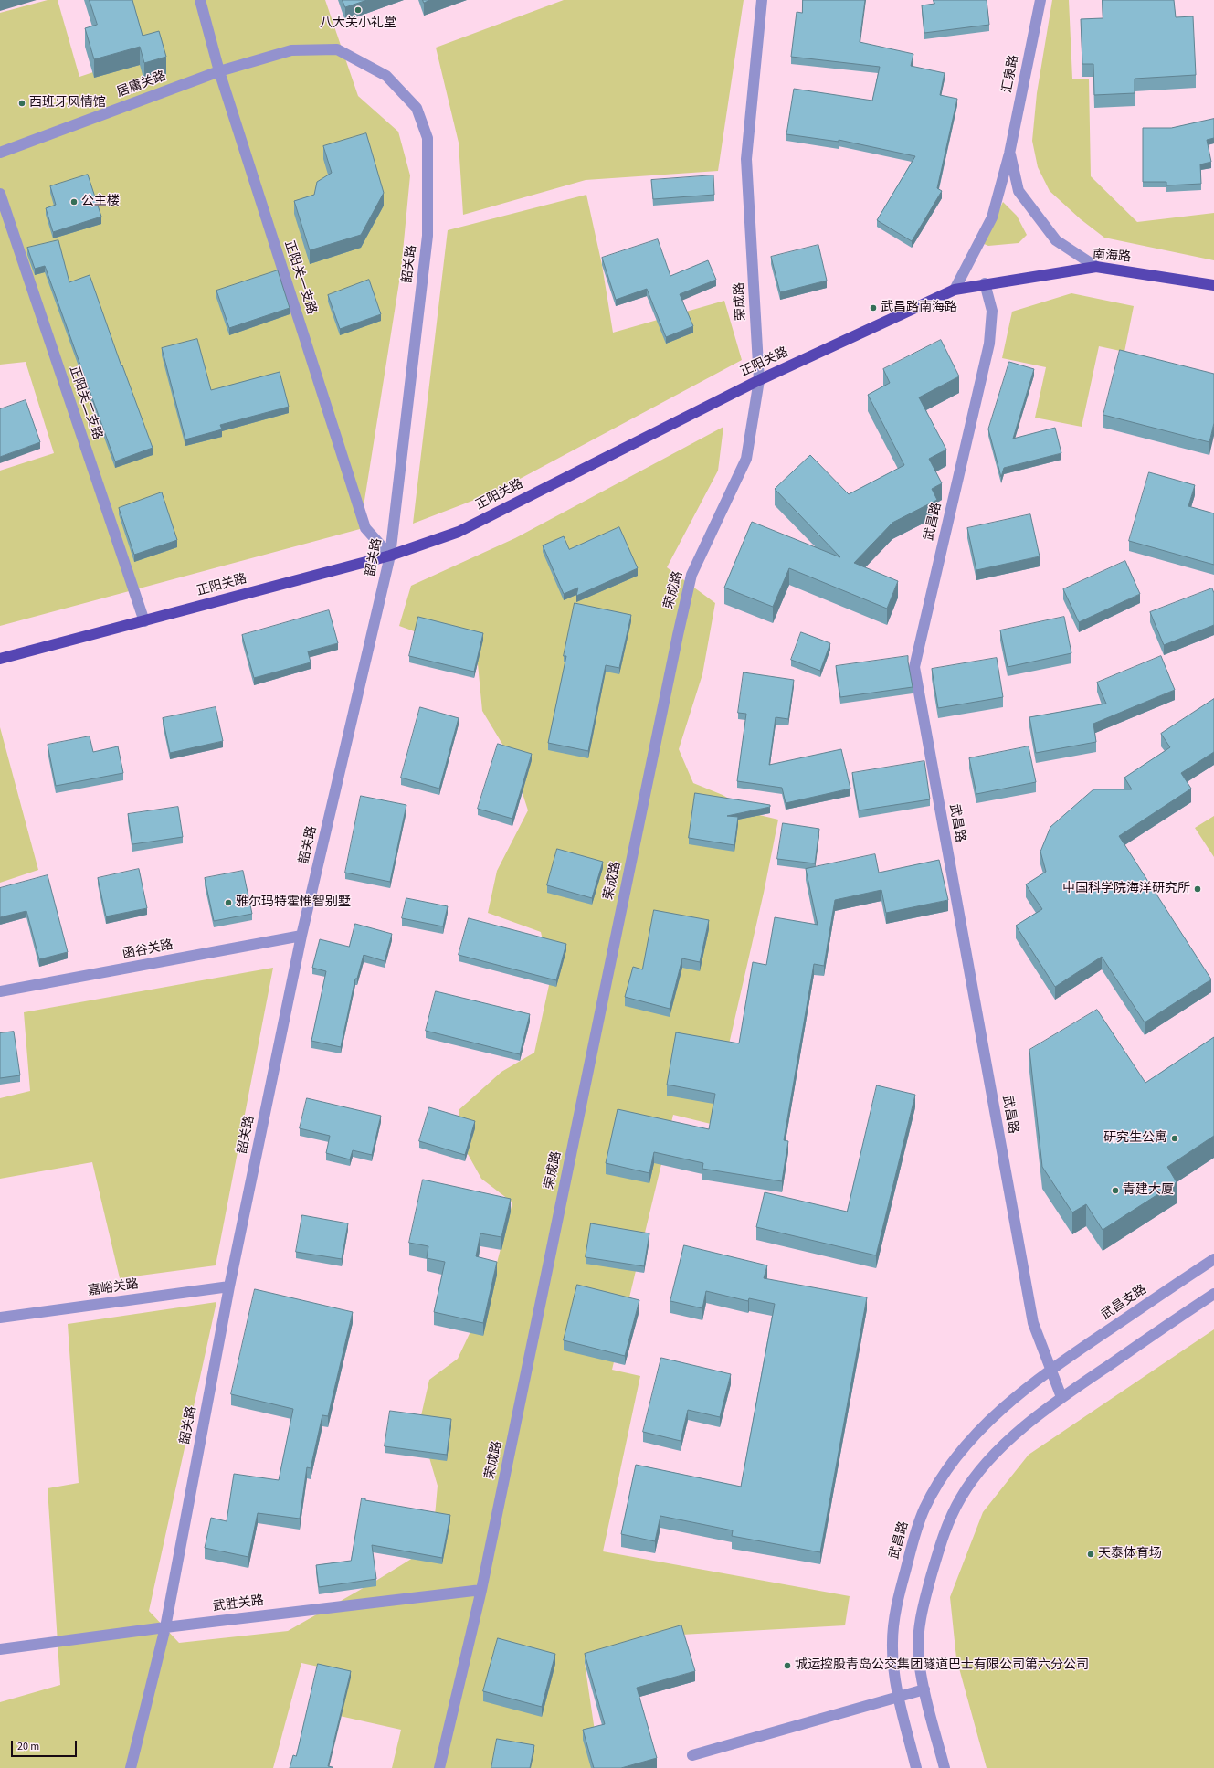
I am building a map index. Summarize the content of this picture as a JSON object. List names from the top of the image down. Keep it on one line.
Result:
{"streets":{"main road":["南海路","正阳关路"],"street":["汇泉路","居庸关路","韶关路","正阳关一支路","荣成路","正阳关二支路","武昌路","函谷关路","嘉峪关路","武昌支路","武胜关路"]},"crossings":[["汇泉路","正阳关路"],["居庸关路","韶关路"],["居庸关路","正阳关一支路"],["南海路","正阳关路"],["南海路","武昌路"],["韶关路","正阳关一支路"],["韶关路","正阳关路"],["韶关路","函谷关路"],["韶关路","嘉峪关路"],["韶关路","武胜关路"],["正阳关一支路","正阳关路"],["荣成路","正阳关路"],["荣成路","武胜关路"],["正阳关路","正阳关二支路"],["正阳关路","武昌路"],["武昌路","武昌支路"]],"places":["八大关小礼堂","西班牙风情馆","公主楼","武昌路南海路","中国科学院海洋研究所","雅尔玛特霍惟智别墅","研究生公寓","青建大厦","天泰体育场","城运控股青岛公交集团隧道巴士有限公司第六分公司"],"scale_bar":"20 m"}
